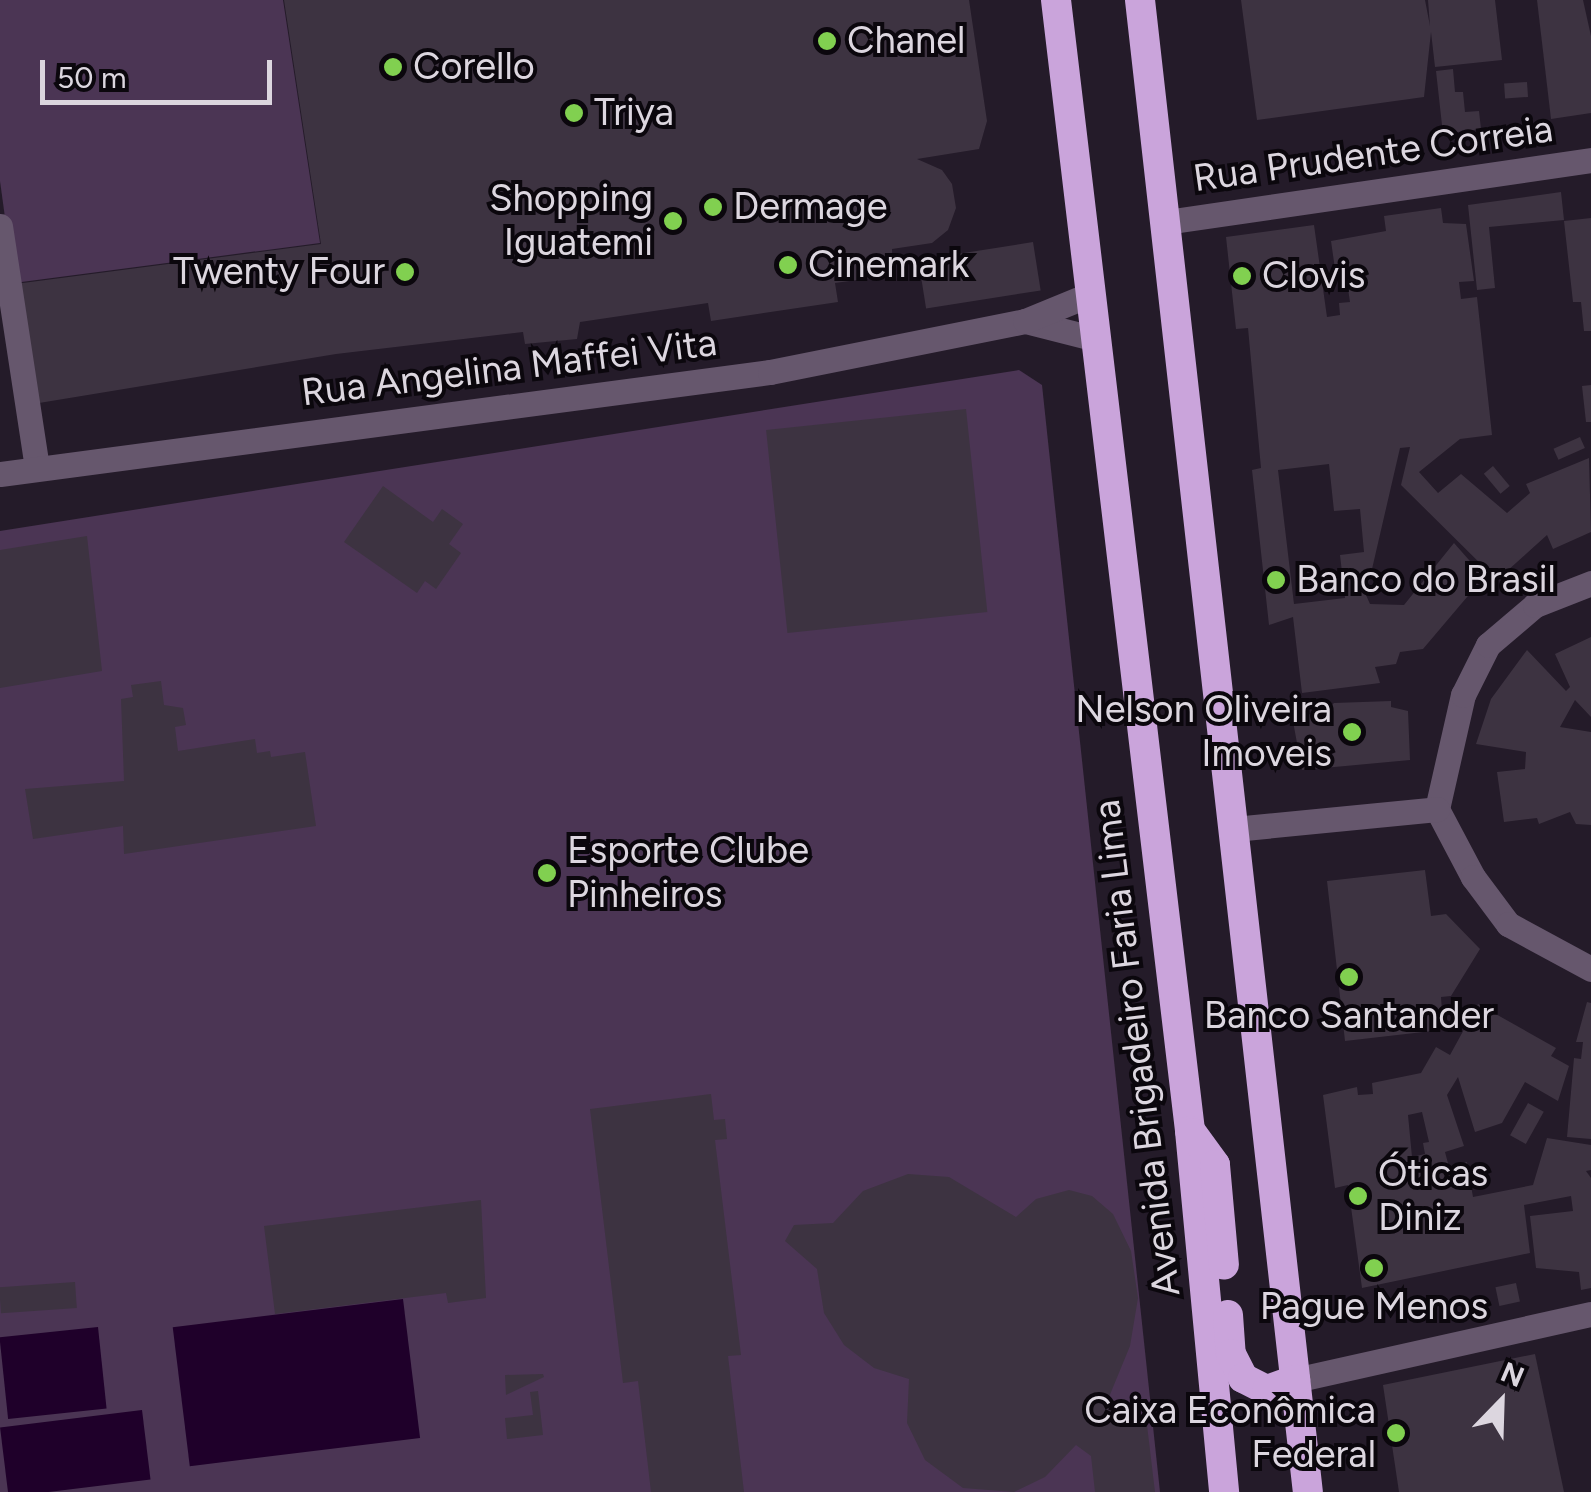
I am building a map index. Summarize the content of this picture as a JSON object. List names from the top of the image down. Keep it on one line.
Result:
{"streets":{"highway":["Avenida Brigadeiro Faria Lima"],"street":["Rua Prudente Correia","Rua Angelina Maffei Vita"]},"crossings":[["Rua Angelina Maffei Vita","Avenida Brigadeiro Faria Lima"]],"places":["Chanel","Corello","Triya","Dermage","Shopping Iguatemi","Cinemark","Twenty Four","Clovis","Banco do Brasil","Nelson Oliveira Imoveis","Esporte Clube Pinheiros","Banco Santander","Óticas Diniz","Pague Menos","Caixa Econômica Federal"],"scale_bar":"50 m","north":"top right"}
